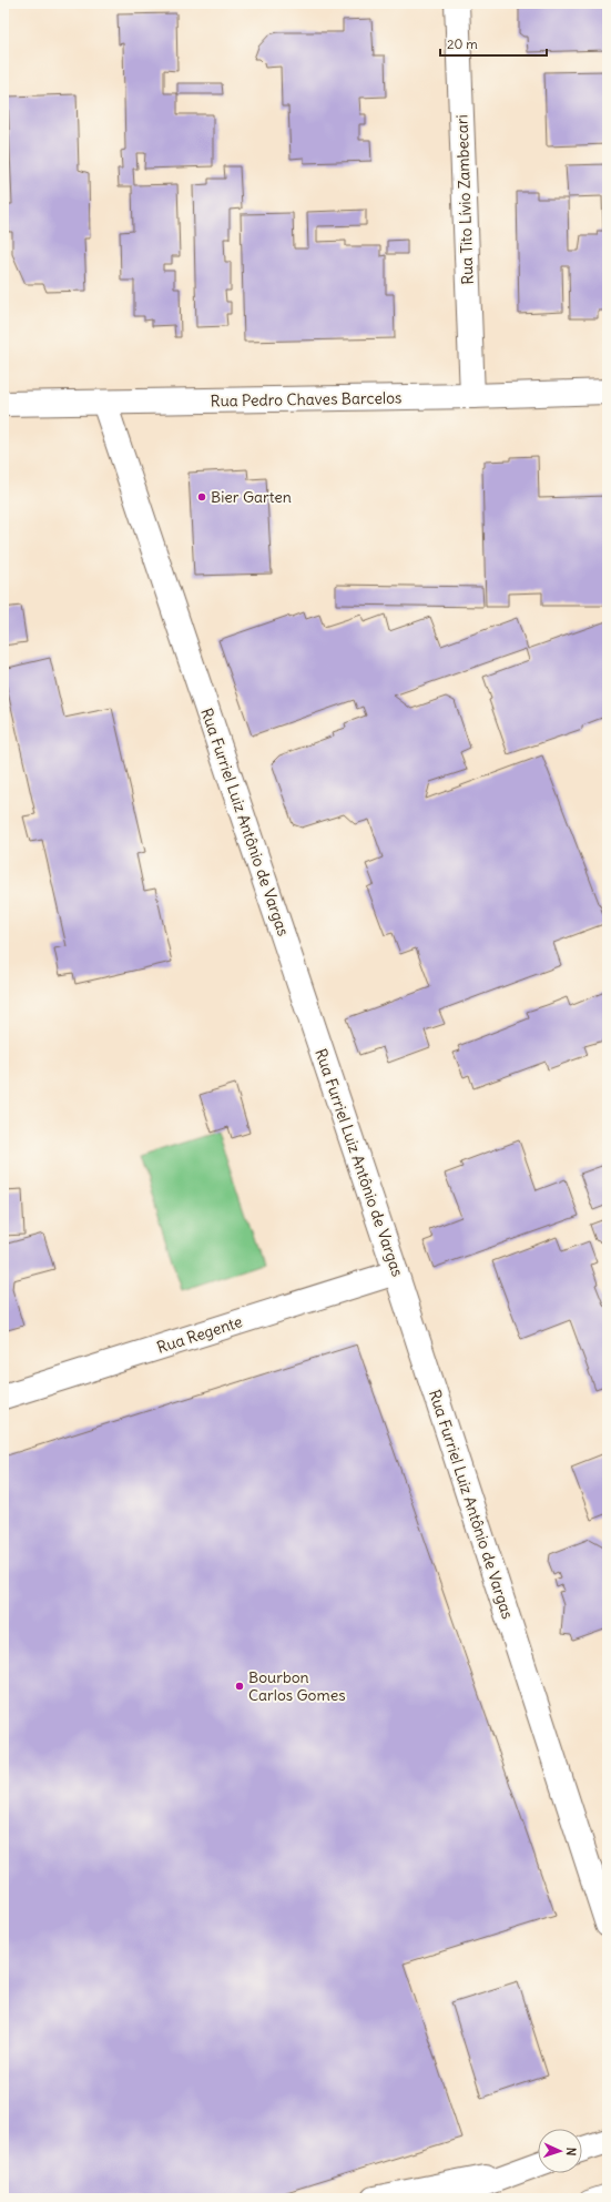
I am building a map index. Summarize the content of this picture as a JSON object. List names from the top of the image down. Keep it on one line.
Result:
{"streets":{"street":["Rua Tito Lívio Zambecari","Rua Pedro Chaves Barcelos","Rua Furriel Luiz Antônio de Vargas","Rua Regente"]},"crossings":[["Rua Tito Lívio Zambecari","Rua Pedro Chaves Barcelos"],["Rua Pedro Chaves Barcelos","Rua Furriel Luiz Antônio de Vargas"],["Rua Furriel Luiz Antônio de Vargas","Rua Regente"]],"places":["Bier Garten","Bourbon Carlos Gomes"],"scale_bar":"20 m","north":"right"}
